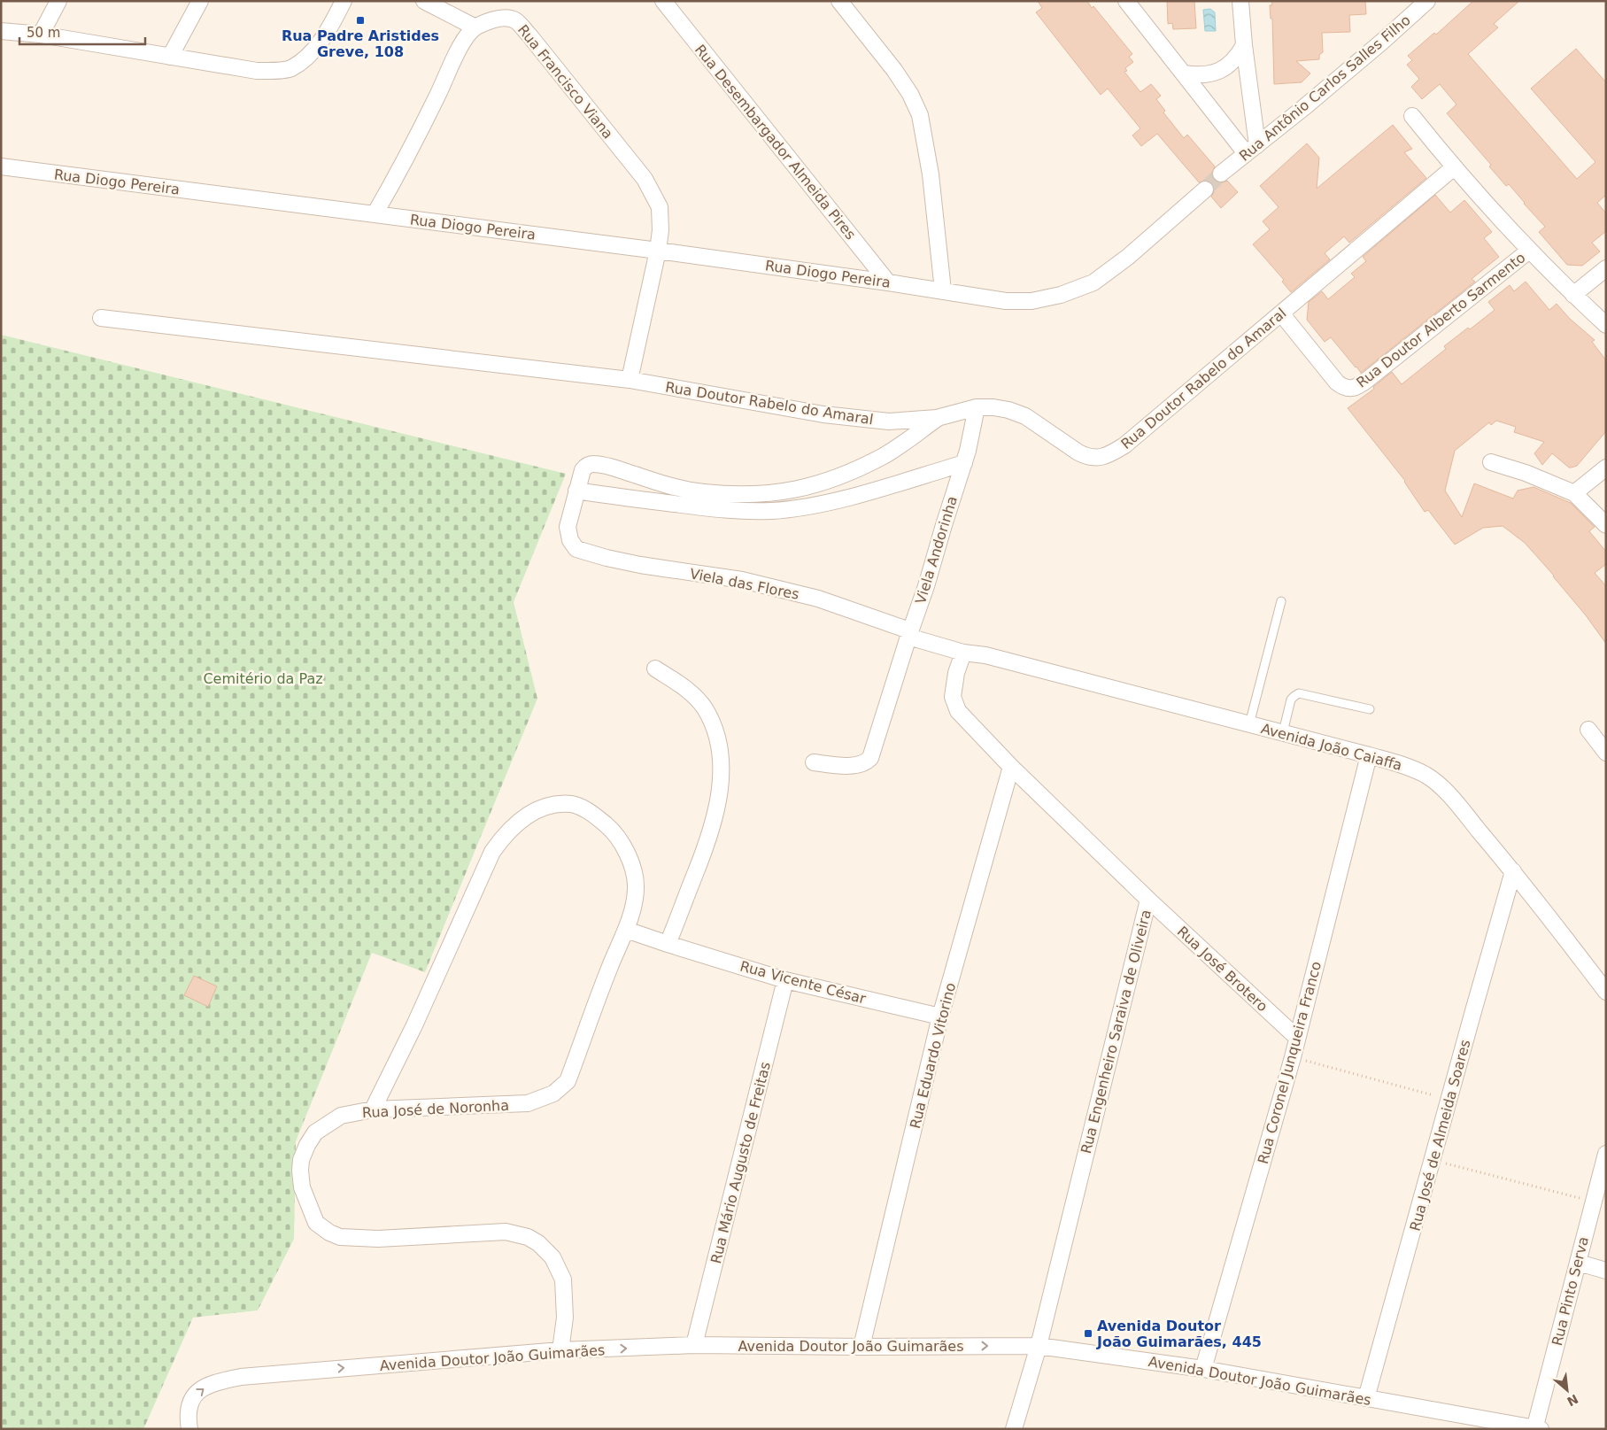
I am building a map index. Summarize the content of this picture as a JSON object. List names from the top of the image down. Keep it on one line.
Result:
{"streets":{"street":["Rua Francisco Viana","Rua Antônio Carlos Salles Filho","Rua Desembargador Almeida Pires","Rua Diogo Pereira","Rua Doutor Alberto Sarmento","Rua Doutor Rabelo do Amaral","Viela Andorinha","Viela das Flores","Avenida João Caiaffa","Rua José Brotero","Rua Vicente César","Rua Engenheiro Saraiva de Oliveira","Rua Eduardo Vitorino","Rua Coronel Junqueira Franco","Rua José de Noronha","Rua José de Almeida Soares","Rua Mário Augusto de Freitas","Rua Pinto Serva","Avenida Doutor João Guimarães"]},"crossings":[["Rua Francisco Viana","Rua Diogo Pereira"],["Rua Desembargador Almeida Pires","Rua Diogo Pereira"],["Rua Doutor Alberto Sarmento","Rua Doutor Rabelo do Amaral"],["Rua Doutor Rabelo do Amaral","Viela Andorinha"],["Viela Andorinha","Viela das Flores"],["Avenida João Caiaffa","Rua Engenheiro Saraiva de Oliveira"],["Avenida João Caiaffa","Rua Coronel Junqueira Franco"],["Avenida João Caiaffa","Rua José de Almeida Soares"],["Rua José Brotero","Rua Engenheiro Saraiva de Oliveira"],["Rua José Brotero","Rua Coronel Junqueira Franco"],["Rua Vicente César","Rua Eduardo Vitorino"],["Rua Vicente César","Rua José de Noronha"],["Rua Vicente César","Rua Mário Augusto de Freitas"],["Rua Engenheiro Saraiva de Oliveira","Rua Eduardo Vitorino"],["Rua Engenheiro Saraiva de Oliveira","Avenida Doutor João Guimarães"],["Rua Eduardo Vitorino","Avenida Doutor João Guimarães"],["Rua Coronel Junqueira Franco","Avenida Doutor João Guimarães"],["Rua José de Noronha","Avenida Doutor João Guimarães"],["Rua José de Almeida Soares","Avenida Doutor João Guimarães"],["Rua Mário Augusto de Freitas","Avenida Doutor João Guimarães"],["Rua Pinto Serva","Avenida Doutor João Guimarães"]],"one_way":["Avenida Doutor João Guimarães"],"parks":["Cemitério da Paz"],"places":{"transit":["Rua Padre Aristides Greve, 108","Avenida Doutor João Guimarães, 445"]},"scale_bar":"50 m","north":"bottom right"}
